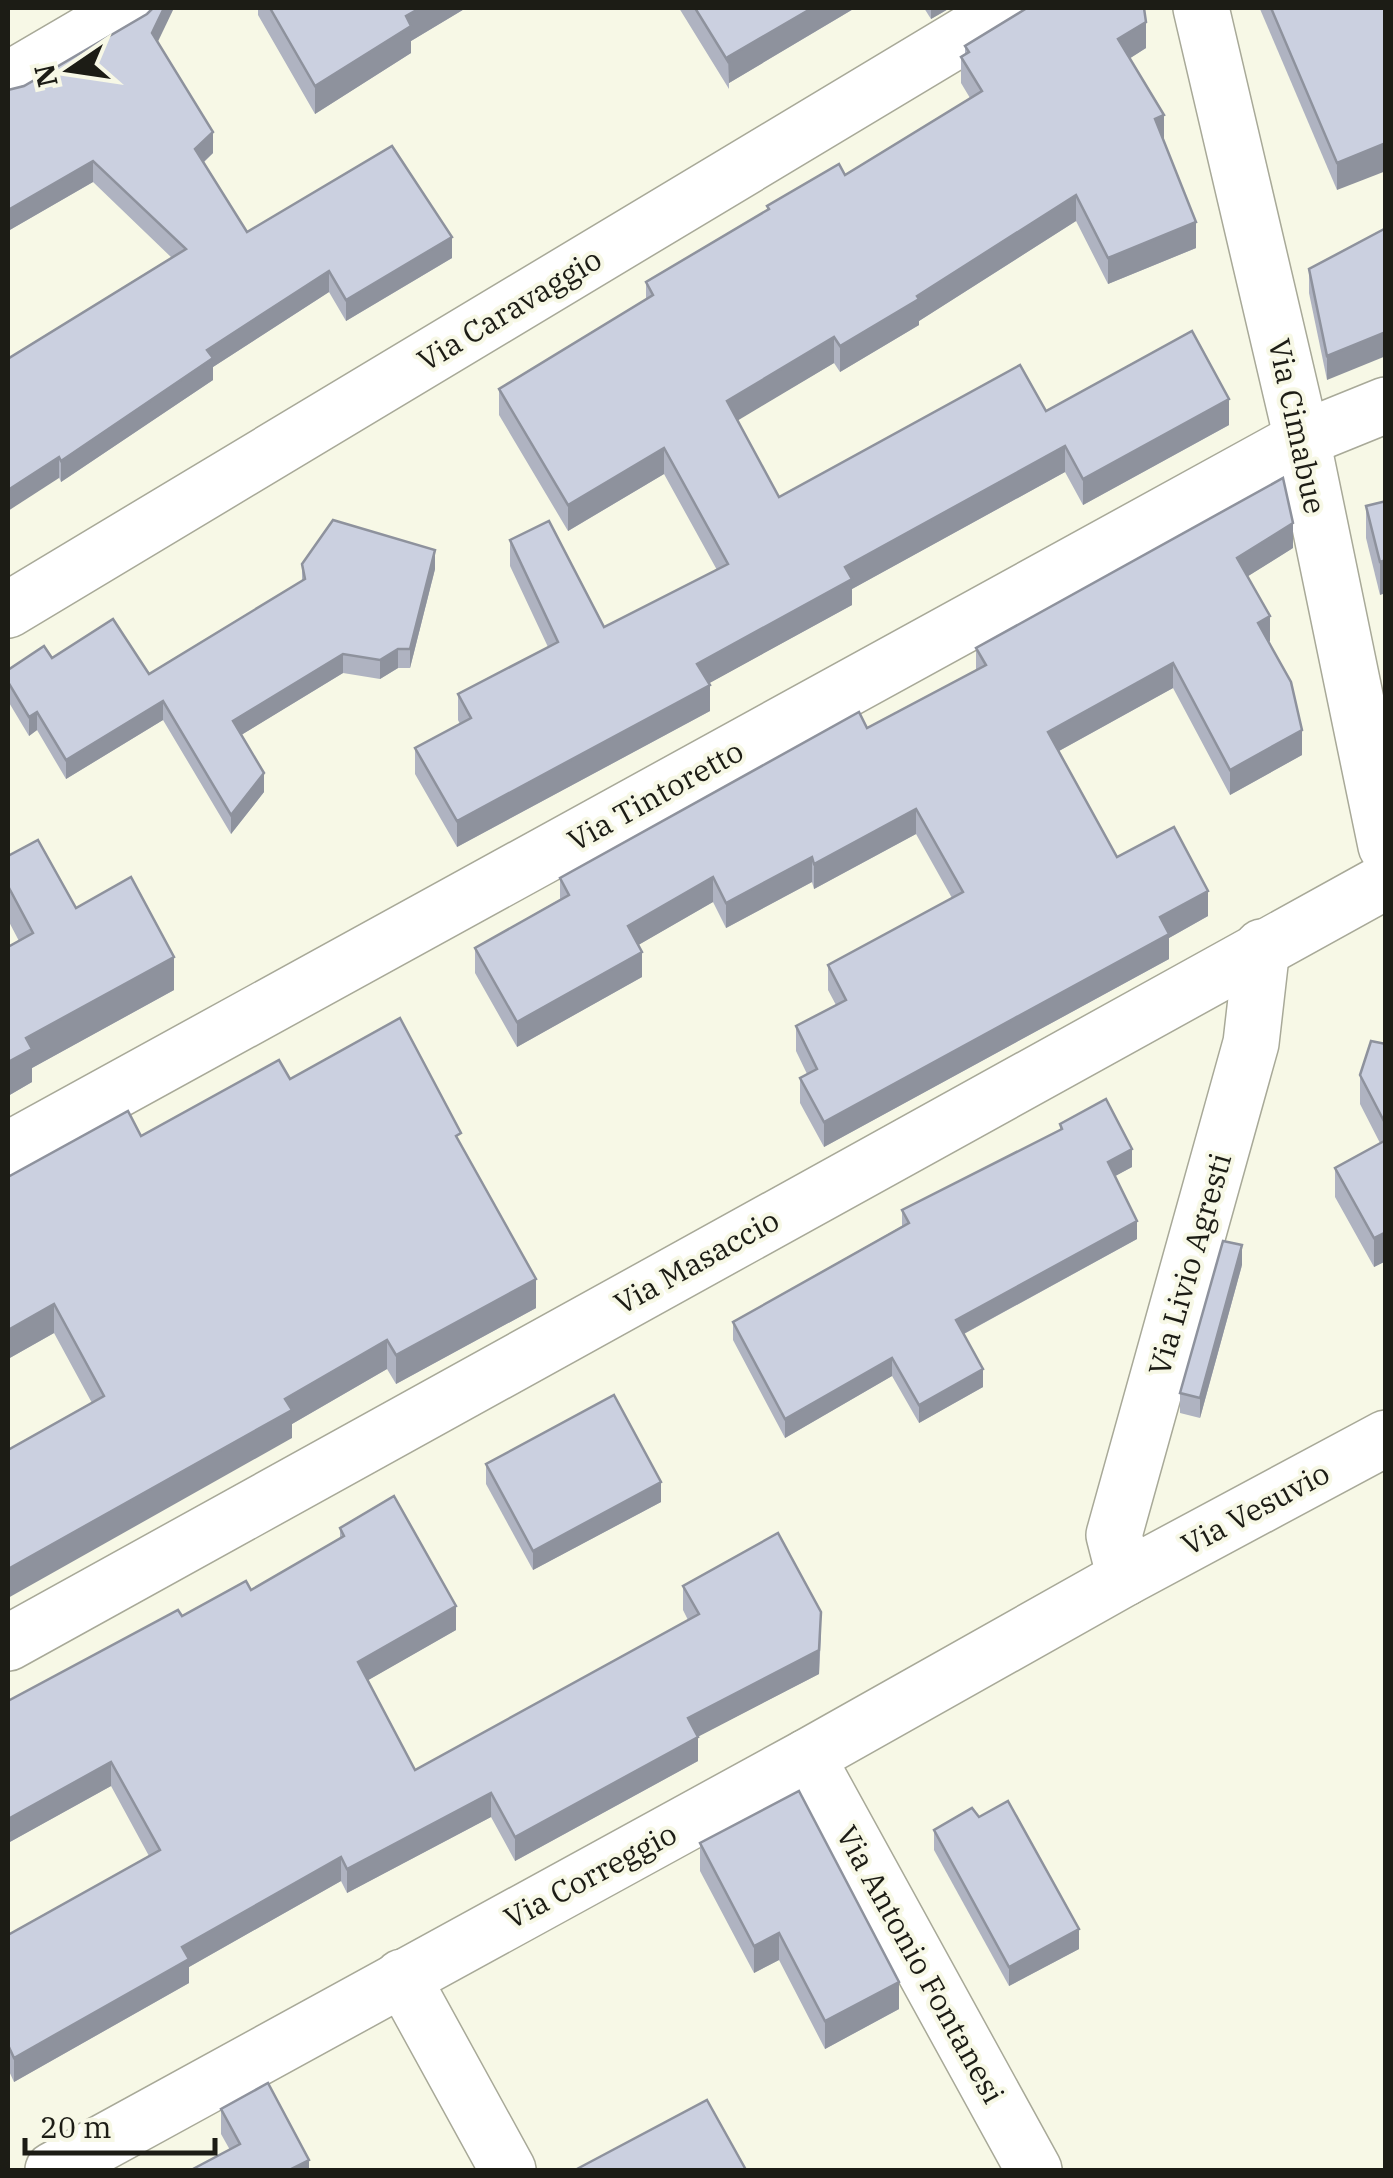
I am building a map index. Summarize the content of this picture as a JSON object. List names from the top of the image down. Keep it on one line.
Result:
{"streets":{"street":["Via Caravaggio","Via Cimabue","Via Tintoretto","Via Masaccio","Via Livio Agresti","Via Vesuvio","Via Correggio","Via Antonio Fontanesi"]},"crossings":[["Via Cimabue","Via Tintoretto"],["Via Masaccio","Via Livio Agresti"],["Via Livio Agresti","Via Vesuvio"],["Via Livio Agresti","Via Correggio"],["Via Vesuvio","Via Correggio"],["Via Correggio","Via Antonio Fontanesi"]],"scale_bar":"20 m","north":"left"}
